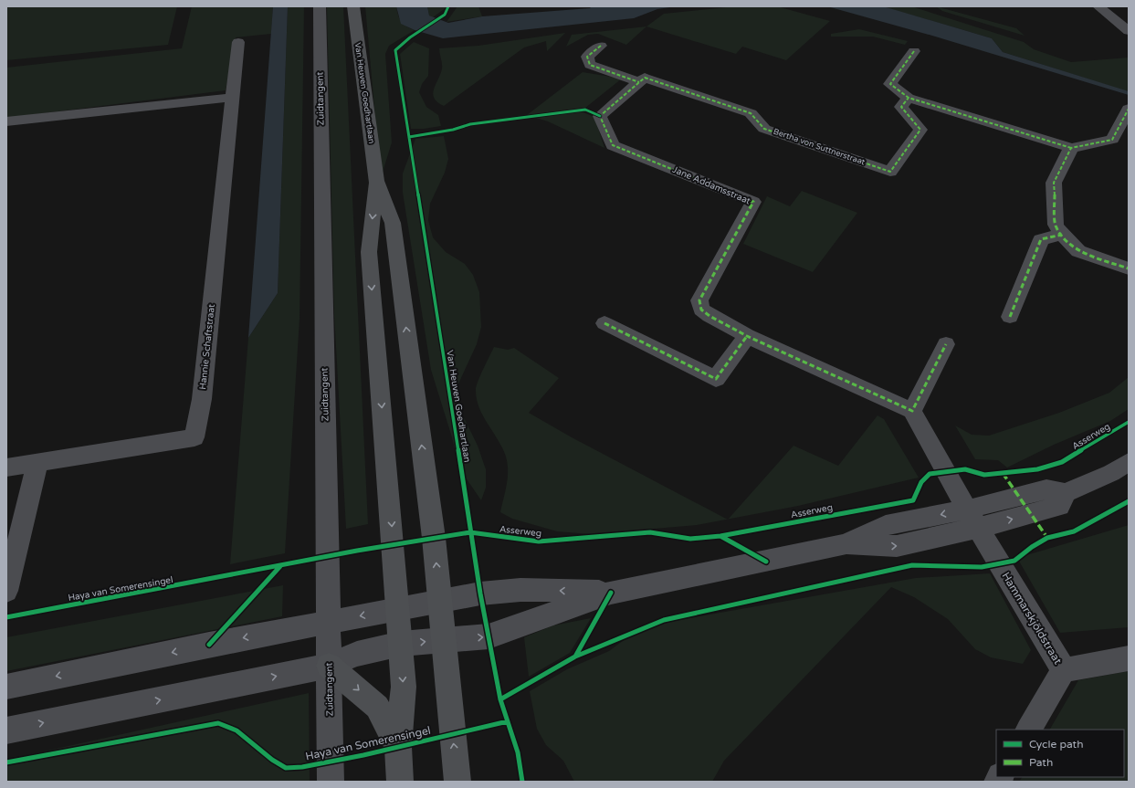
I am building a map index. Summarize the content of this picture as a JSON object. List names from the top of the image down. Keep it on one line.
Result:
{"streets":{"main road":["Van Heuven Goedhartlaan"],"street":["Zuidtangent","Bertha von Suttnerstraat","Jane Addamsstraat","Hannie Schaftstraat","Hammarskjöldstraat"],"cycle path":["Asserweg","Haya van Somerensingel"]},"crossings":[["Bertha von Suttnerstraat","Jane Addamsstraat"]],"legend":["Cycle path","Path"]}
